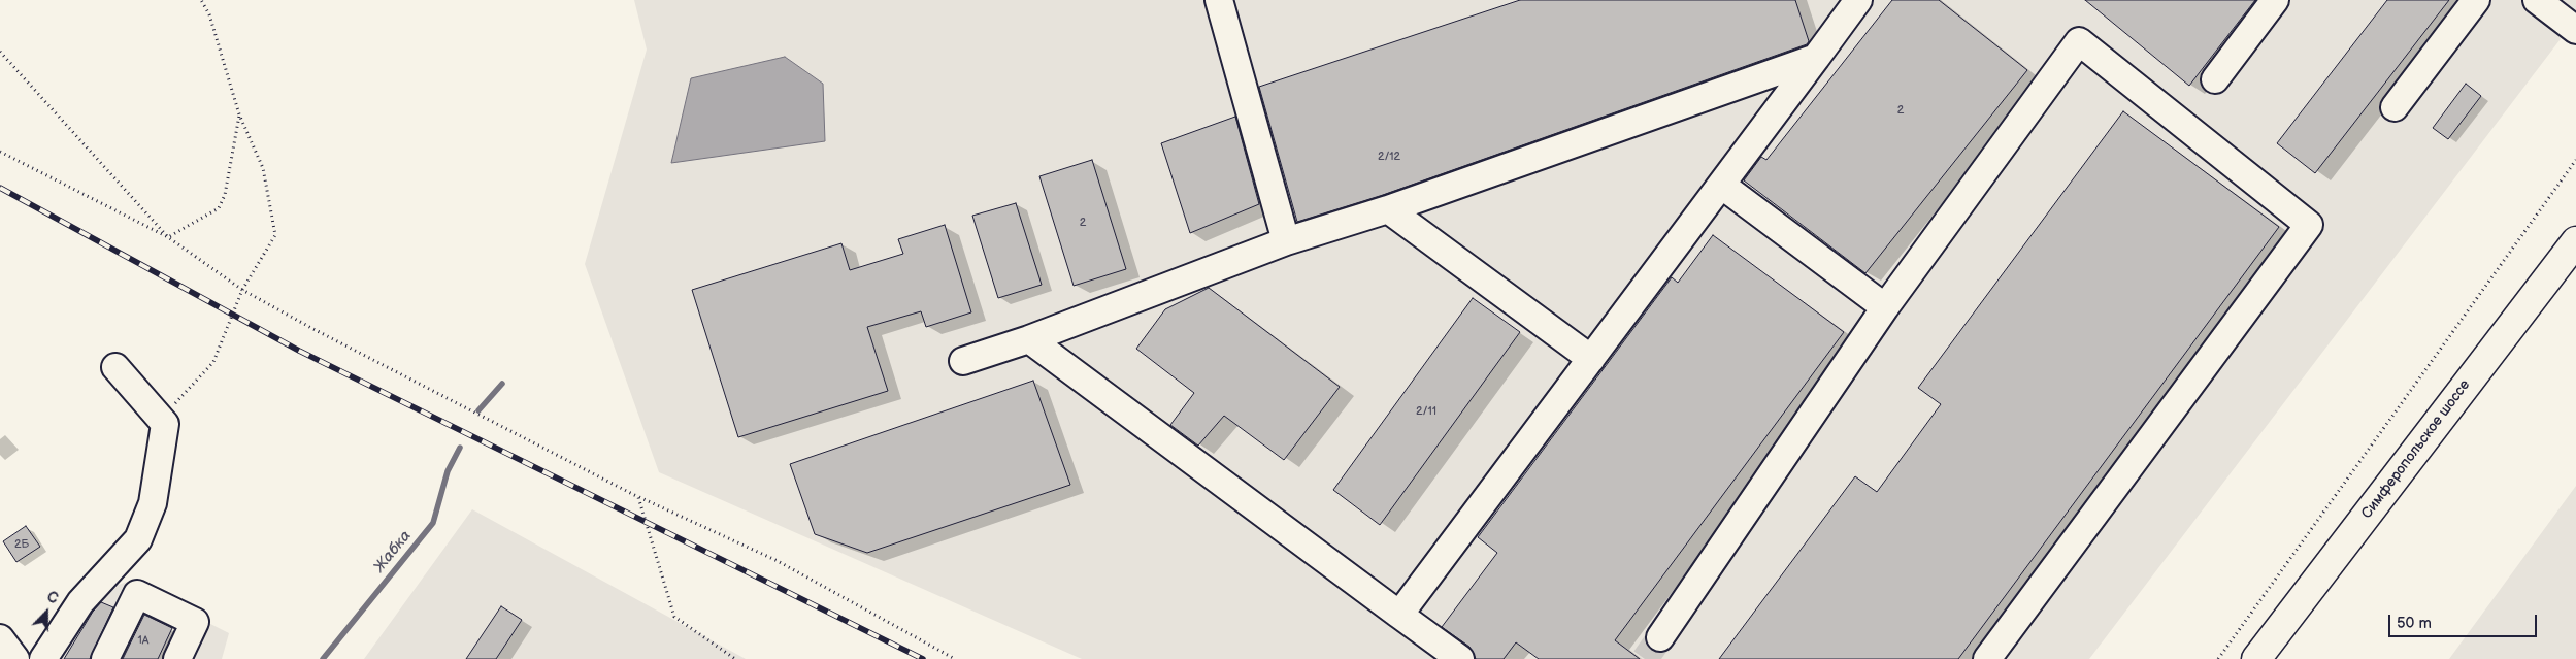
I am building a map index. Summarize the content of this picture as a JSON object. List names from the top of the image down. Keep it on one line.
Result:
{"streets":{"main road":["Симферопольское шоссе"]},"water":["Жабка"],"house_numbers":["2","2/12","2","2/11","2Б","1А"],"scale_bar":"50 m","north":"top"}
